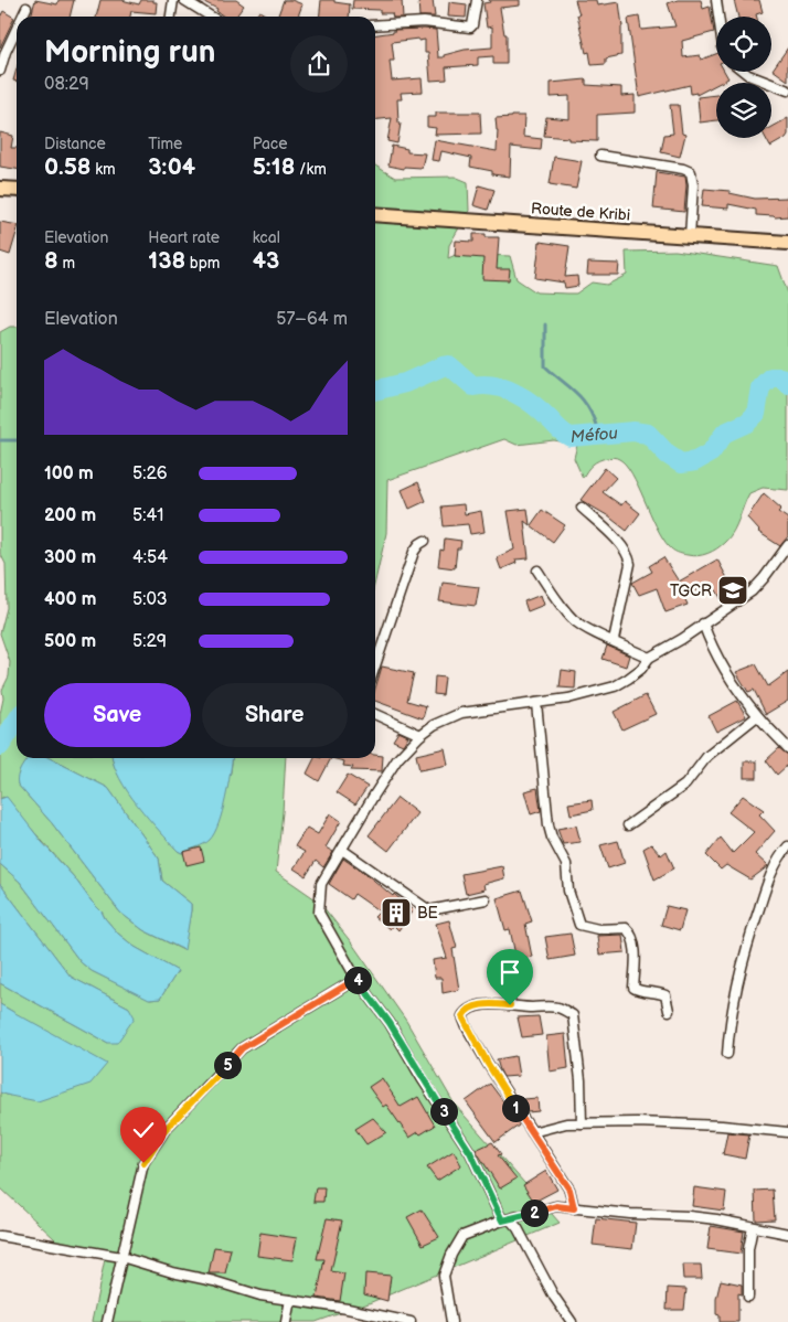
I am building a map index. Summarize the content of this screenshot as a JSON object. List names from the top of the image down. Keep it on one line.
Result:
{"streets":{"main road":["Route de Kribi"]},"water":["Méfou"],"places":{"school or university":["TGCR"],"building":["BE"]},"page":{"heading":["Morning run","08:29"],"stats":[["Distance","0.58 km"],["Time","3:04"],["Pace","5:18 /km"],["Elevation","8 m"],["Heart rate","138 bpm"],["kcal","43"]],"chart":["Elevation","57–64 m"],"list":[{"name":"100 m","note":"5:26"},{"name":"200 m","note":"5:41"},{"name":"300 m","note":"4:54"},{"name":"400 m","note":"5:03"},{"name":"500 m","note":"5:29"}],"buttons":["Save","Share"],"pins":["4","5","1","3","2"]}}
